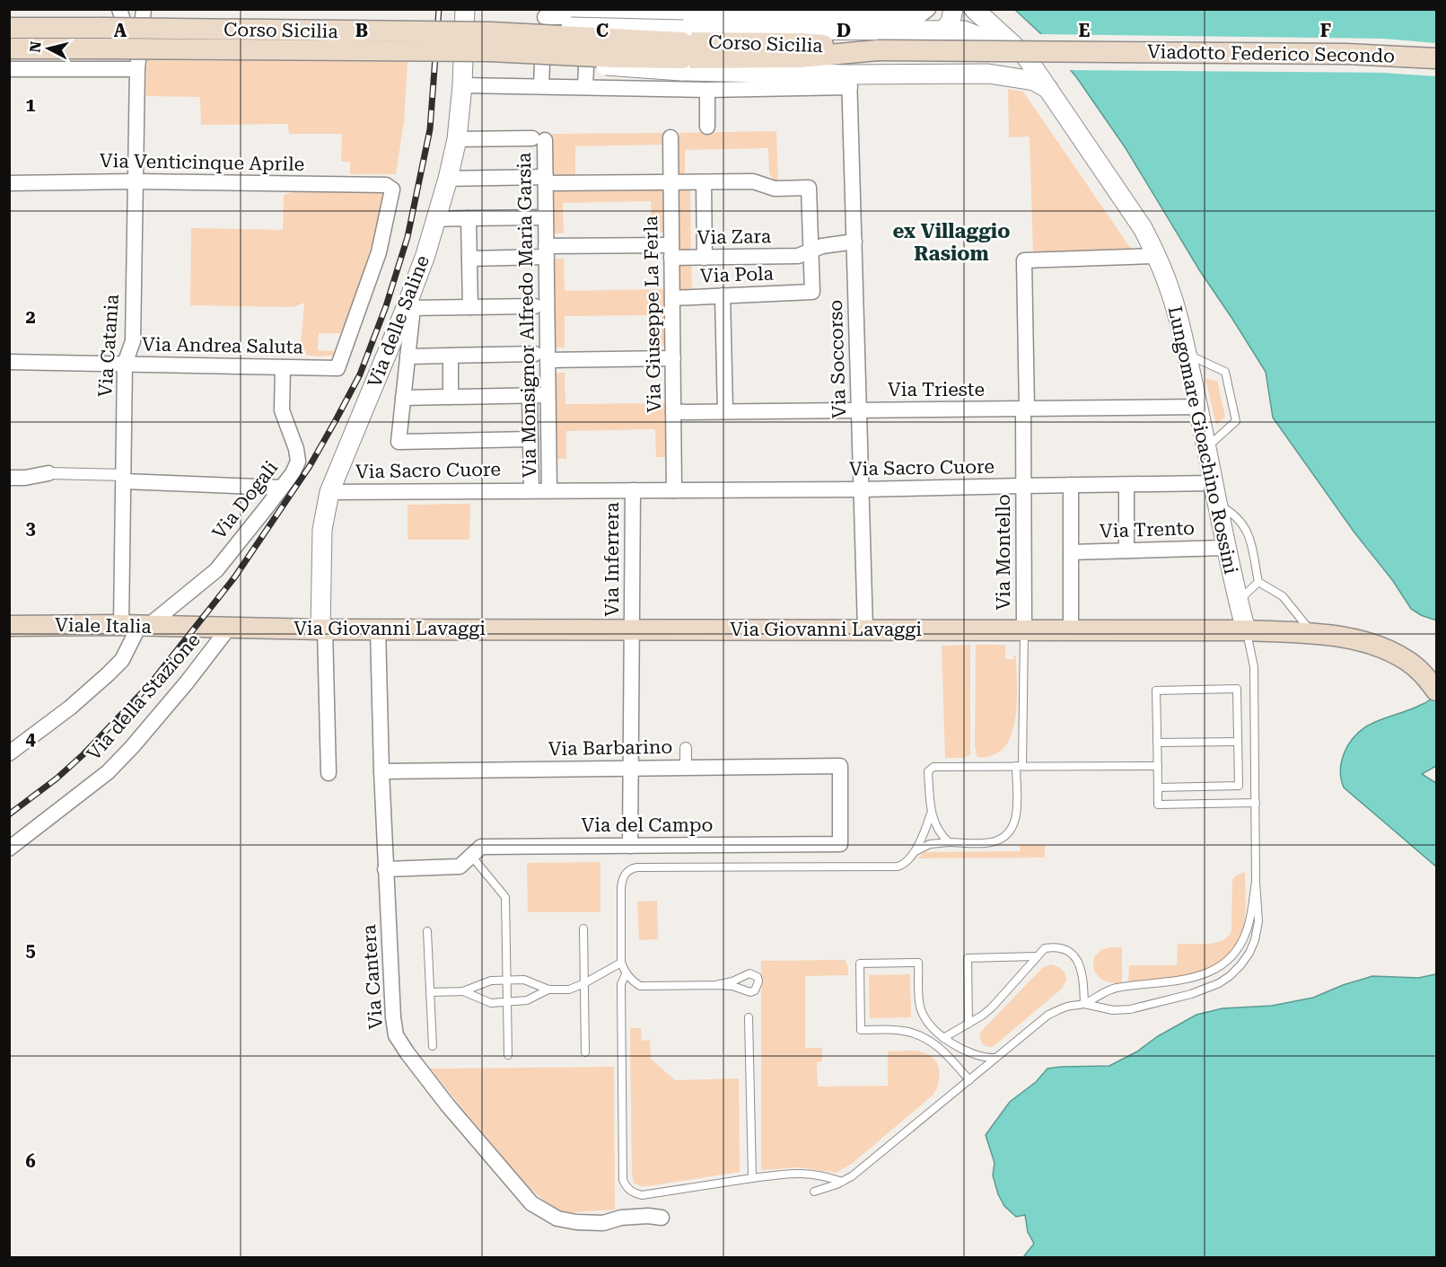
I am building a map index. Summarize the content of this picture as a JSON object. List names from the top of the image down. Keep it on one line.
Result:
{"streets":{"main road":["Corso Sicilia","Viadotto Federico Secondo","Viale Italia","Via Giovanni Lavaggi"],"street":["Via Venticinque Aprile","Via Zara","Via Pola","Via Giuseppe La Ferla","Via Monsignor Alfredo Maria Garsia","Via delle Saline","Via Catania","Via Andrea Saluta","Via Soccorso","Via Trieste","Lungomare Gioachino Rossini","Via Sacro Cuore","Via Dogali","Via Trento","Via Montello","Via Inferrera","Via della Stazione","Via Barbarino","Via del Campo","Via Cantera"]},"crossings":[["Corso Sicilia","Viadotto Federico Secondo"],["Via Venticinque Aprile","Via Catania"],["Via Venticinque Aprile","Via Andrea Saluta"],["Via Zara","Via Pola"],["Via Zara","Via Giuseppe La Ferla"],["Via Zara","Via Monsignor Alfredo Maria Garsia"],["Via Zara","Via Soccorso"],["Via Pola","Via Giuseppe La Ferla"],["Via Giuseppe La Ferla","Via Trieste"],["Via Giuseppe La Ferla","Via Sacro Cuore"],["Via Monsignor Alfredo Maria Garsia","Via delle Saline"],["Via Monsignor Alfredo Maria Garsia","Via Sacro Cuore"],["Via delle Saline","Via Sacro Cuore"],["Via delle Saline","Via Giovanni Lavaggi"],["Via Catania","Via Andrea Saluta"],["Via Catania","Via Dogali"],["Via Catania","Viale Italia"],["Via Andrea Saluta","Via Dogali"],["Via Soccorso","Via Trieste"],["Via Soccorso","Via Sacro Cuore"],["Via Soccorso","Via Giovanni Lavaggi"],["Via Trieste","Lungomare Gioachino Rossini"],["Via Trieste","Via Montello"],["Lungomare Gioachino Rossini","Via Sacro Cuore"],["Lungomare Gioachino Rossini","Via Trento"],["Lungomare Gioachino Rossini","Via Montello"],["Lungomare Gioachino Rossini","Via Giovanni Lavaggi"],["Via Sacro Cuore","Via Montello"],["Via Sacro Cuore","Via Inferrera"],["Via Dogali","Viale Italia"],["Via Montello","Via Giovanni Lavaggi"],["Via Inferrera","Via Giovanni Lavaggi"],["Via Inferrera","Via Barbarino"],["Via Inferrera","Via del Campo"],["Viale Italia","Via Giovanni Lavaggi"],["Via Giovanni Lavaggi","Via della Stazione"],["Via Giovanni Lavaggi","Via Cantera"],["Via Barbarino","Via del Campo"],["Via Barbarino","Via Cantera"],["Via del Campo","Via Cantera"]],"districts":["ex Villaggio Rasiom"],"north":"left","grid":{"columns":["A","B","C","D","E","F"],"rows":["1","2","3","4","5","6"]}}
